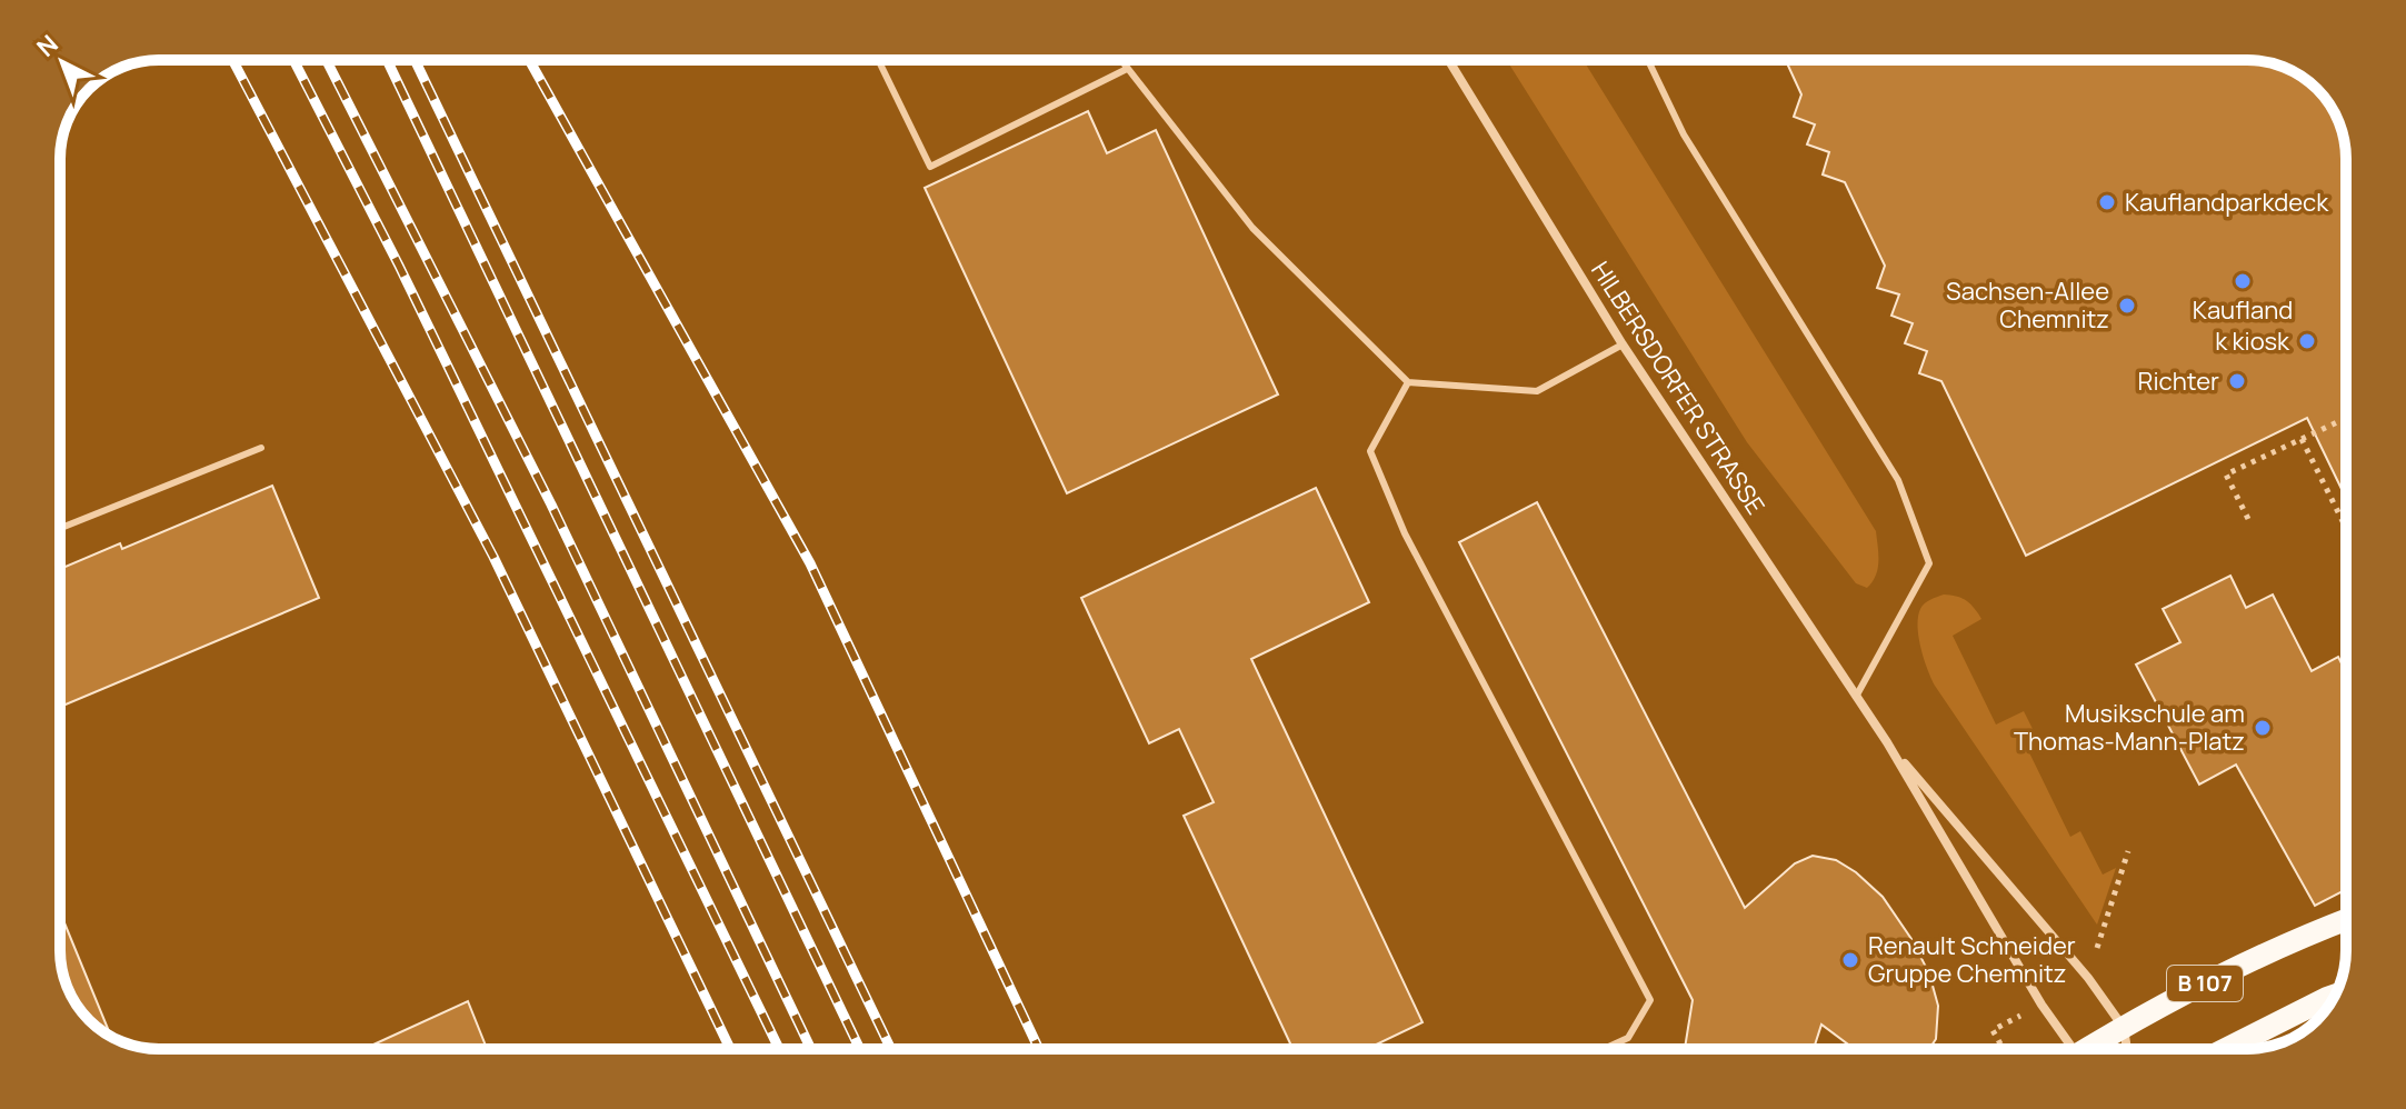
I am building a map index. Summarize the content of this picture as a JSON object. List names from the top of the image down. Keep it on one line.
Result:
{"streets":{"main road":["B 107"],"street":["HILBERSDORFER STRASSE"]},"crossings":[["HILBERSDORFER STRASSE","B 107"]],"places":["Kauflandparkdeck","Kaufland","Sachsen-Allee Chemnitz","k kiosk","Richter","Musikschule am Thomas-Mann-Platz","Renault Schneider Gruppe Chemnitz"],"north":"top left"}
